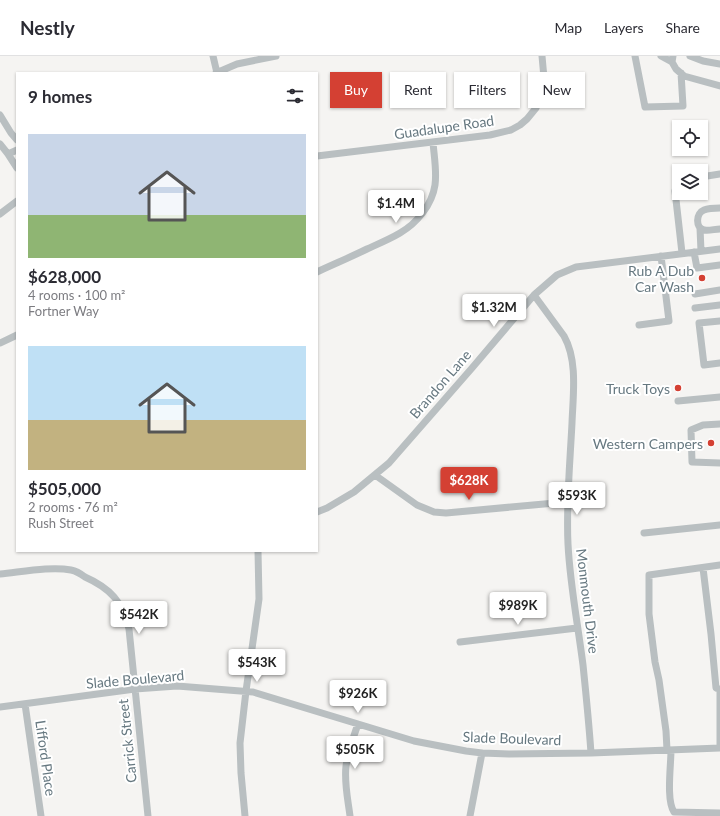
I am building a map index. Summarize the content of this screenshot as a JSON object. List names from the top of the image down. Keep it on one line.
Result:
{"streets":{"street":["Guadalupe Road","Brandon Lane","Monmouth Drive","Slade Boulevard","Carrick Street","Lifford Place"]},"crossings":[["Brandon Lane","Monmouth Drive"],["Monmouth Drive","Slade Boulevard"],["Slade Boulevard","Carrick Street"],["Slade Boulevard","Lifford Place"]],"places":["Rub A Dub Car Wash","Truck Toys","Western Campers"],"page":{"header":"Nestly","nav":["Map","Layers","Share"],"chip":["Buy","Rent","Filters","New"],"heading":"9 homes","list":[{"name":"$628,000","note":"4 rooms · 100 m² · Fortner Way"},{"name":"$505,000","note":"2 rooms · 76 m² · Rush Street"}],"price":["$1.4M","$1.32M","$628K","$593K","$989K","$542K","$543K","$926K","$505K"]}}
